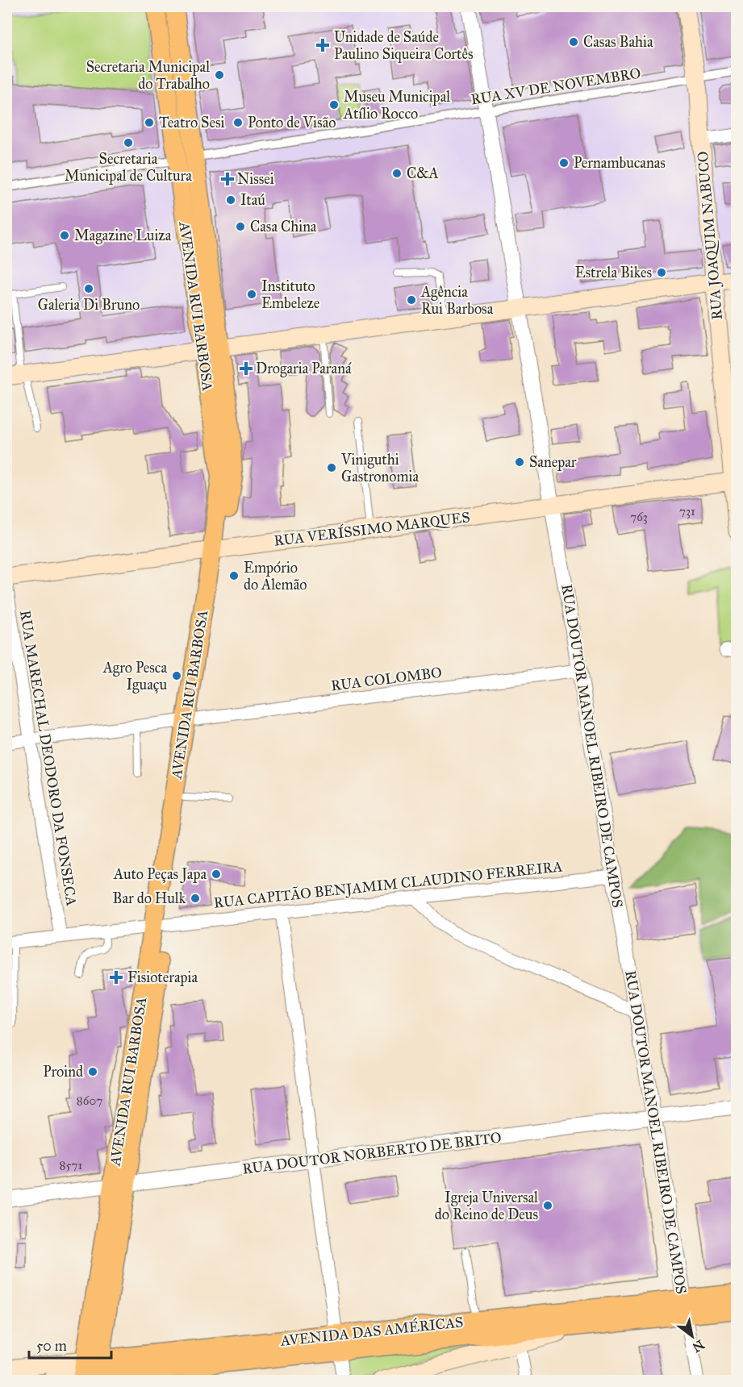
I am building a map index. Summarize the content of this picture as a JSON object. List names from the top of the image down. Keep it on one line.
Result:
{"streets":{"main road":["RUA JOAQUIM NABUCO","AVENIDA RUI BARBOSA","RUA VERÍSSIMO MARQUES","AVENIDA DAS AMÉRICAS"],"street":["RUA XV DE NOVEMBRO","RUA COLOMBO","RUA DOUTOR MANOEL RIBEIRO DE CAMPOS","RUA MARECHAL DEODORO DA FONSECA","RUA CAPITÃO BENJAMIM CLAUDINO FERREIRA","RUA DOUTOR NORBERTO DE BRITO"]},"crossings":[["RUA XV DE NOVEMBRO","RUA JOAQUIM NABUCO"],["RUA XV DE NOVEMBRO","AVENIDA RUI BARBOSA"],["RUA XV DE NOVEMBRO","RUA DOUTOR MANOEL RIBEIRO DE CAMPOS"],["RUA JOAQUIM NABUCO","RUA VERÍSSIMO MARQUES"],["AVENIDA RUI BARBOSA","RUA VERÍSSIMO MARQUES"],["AVENIDA RUI BARBOSA","RUA COLOMBO"],["AVENIDA RUI BARBOSA","RUA CAPITÃO BENJAMIM CLAUDINO FERREIRA"],["AVENIDA RUI BARBOSA","RUA DOUTOR NORBERTO DE BRITO"],["AVENIDA RUI BARBOSA","AVENIDA DAS AMÉRICAS"],["RUA VERÍSSIMO MARQUES","RUA DOUTOR MANOEL RIBEIRO DE CAMPOS"],["RUA COLOMBO","RUA DOUTOR MANOEL RIBEIRO DE CAMPOS"],["RUA COLOMBO","RUA MARECHAL DEODORO DA FONSECA"],["RUA DOUTOR MANOEL RIBEIRO DE CAMPOS","RUA CAPITÃO BENJAMIM CLAUDINO FERREIRA"],["RUA DOUTOR MANOEL RIBEIRO DE CAMPOS","RUA DOUTOR NORBERTO DE BRITO"],["RUA DOUTOR MANOEL RIBEIRO DE CAMPOS","AVENIDA DAS AMÉRICAS"],["RUA MARECHAL DEODORO DA FONSECA","RUA CAPITÃO BENJAMIM CLAUDINO FERREIRA"]],"places":{"other":["Casas Bahia","Secretaria Municipal do Trabalho","Museu Municipal Atílio Rocco","Teatro Sesi","Ponto de Visão","Secretaria Municipal de Cultura","Pernambucanas","C&A","Itaú","Casa China","Magazine Luiza","Estrela Bikes","Galeria Di Bruno","Instituto Embeleze","Agência Rui Barbosa","Sanepar","Viniguthi Gastronomia","Empório do Alemão","Agro Pesca Iguaçu","Auto Peças Japa","Bar do Hulk","Proind","Igreja Universal do Reino de Deus"],"health":["Unidade de Saúde Paulino Siqueira Cortês","Nissei","Drogaria Paraná","Fisioterapia"]},"house_numbers":["731","763","8607","8571"],"scale_bar":"50 m","north":"bottom right"}
